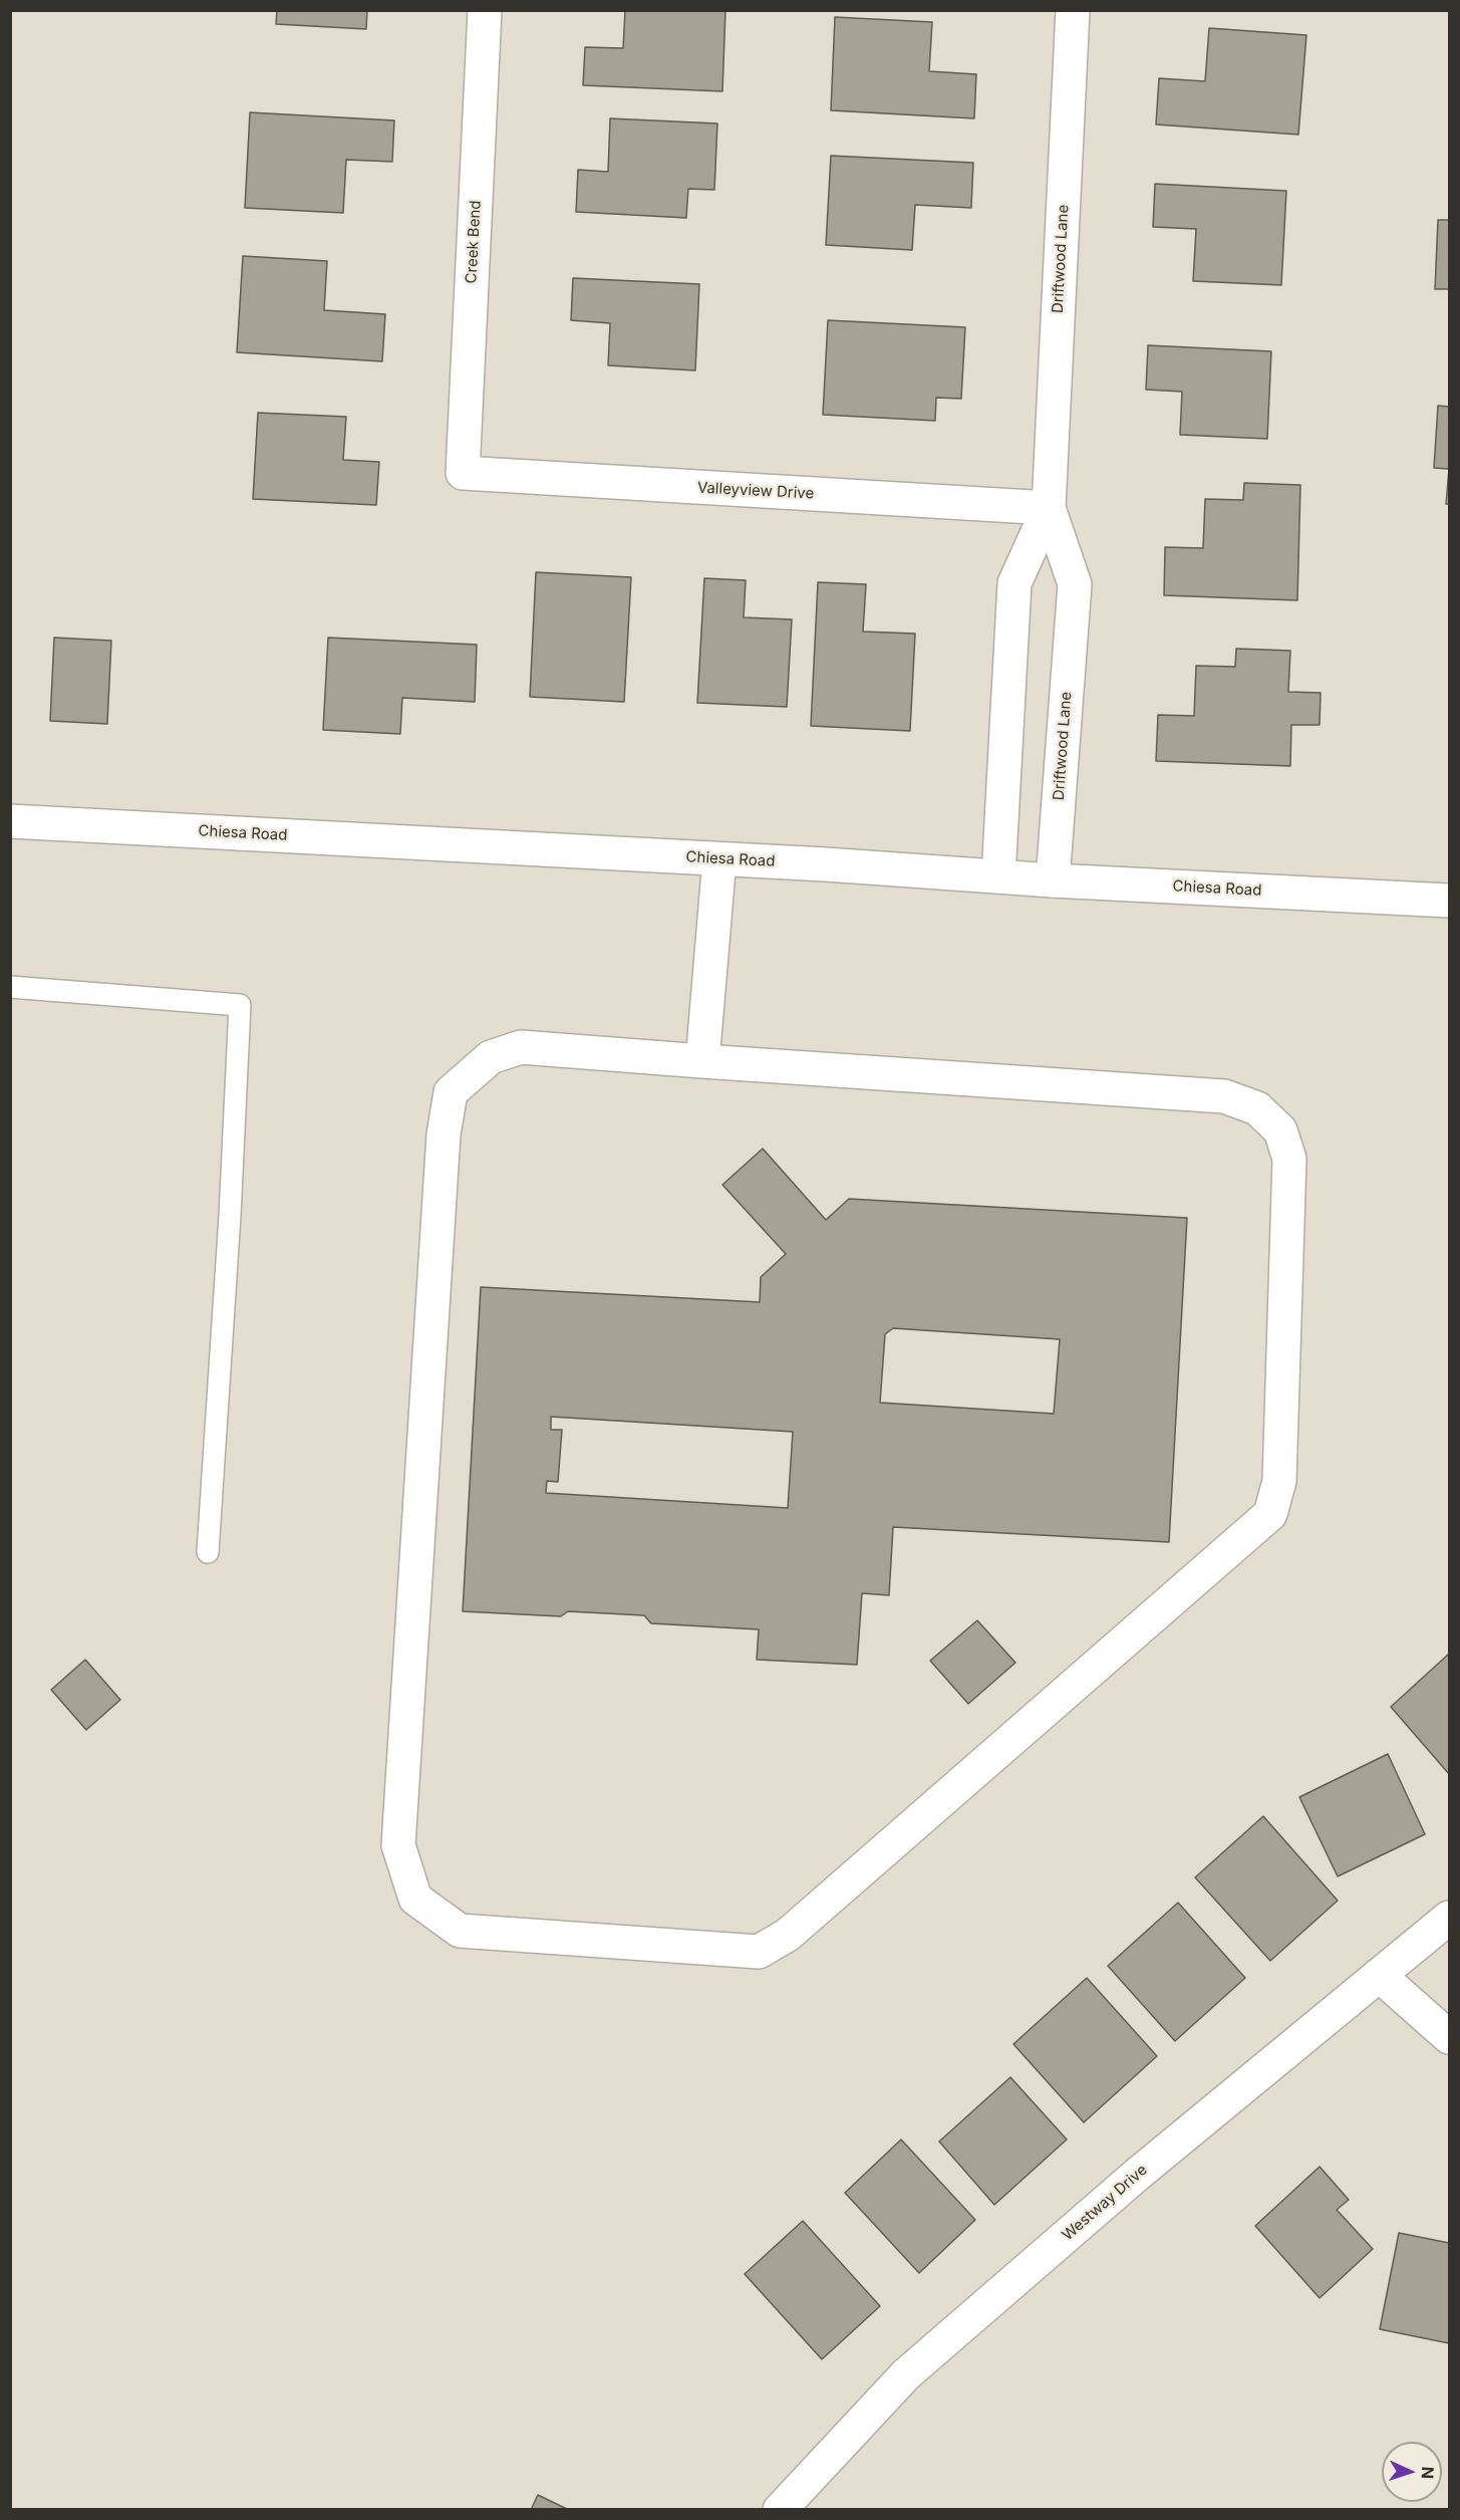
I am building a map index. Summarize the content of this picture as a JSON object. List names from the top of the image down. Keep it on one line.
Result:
{"streets":{"street":["Creek Bend","Driftwood Lane","Valleyview Drive","Chiesa Road","Westway Drive"]},"crossings":[["Creek Bend","Valleyview Drive"],["Driftwood Lane","Valleyview Drive"],["Driftwood Lane","Chiesa Road"]],"north":"right"}
